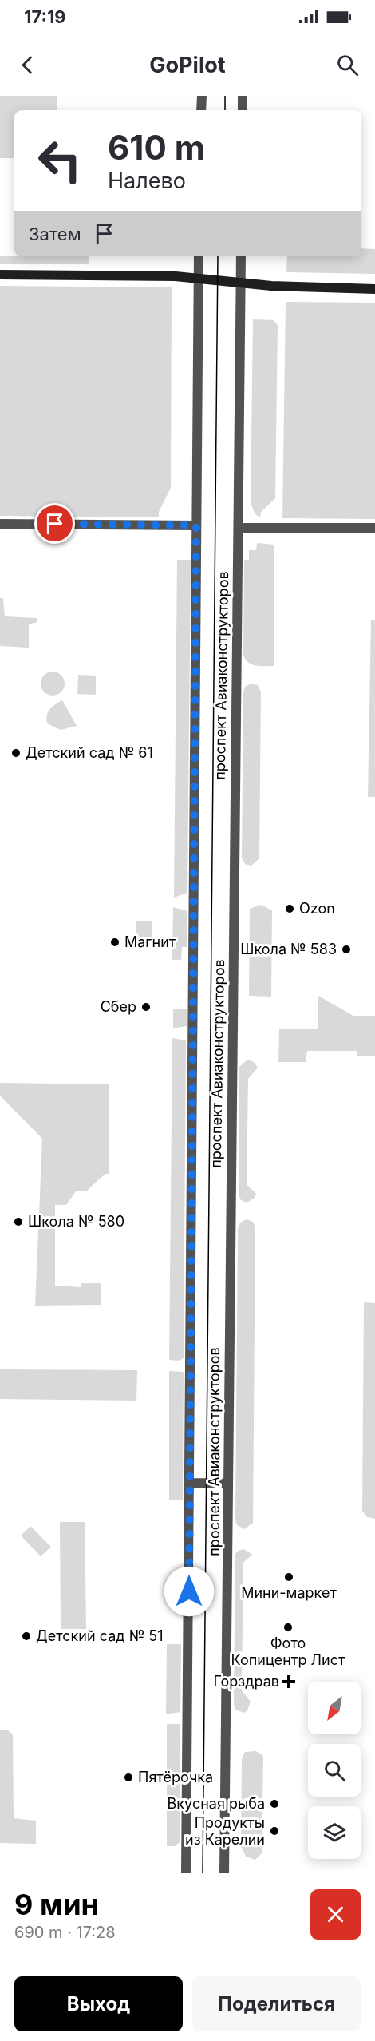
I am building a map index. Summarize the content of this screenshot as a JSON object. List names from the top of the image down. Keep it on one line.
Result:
{"streets":{"street":["проспект Авиаконструкторов"]},"places":{"other":["Детский сад № 61","Ozon","Магнит","Школа № 583","Сбер","Школа № 580","Мини-маркет","Фото Копицентр Лист","Детский сад № 51","Пятёрочка","Вкусная рыба","Продукты из Карелии"],"health":["Горздрав"]},"north":"bottom left","page":{"status":"17:19","header":"GoPilot","turn":["610 m","Налево"],"then":"Затем","heading":["9 мин","690 m · 17:28"],"buttons":["Выход","Поделиться"]}}
